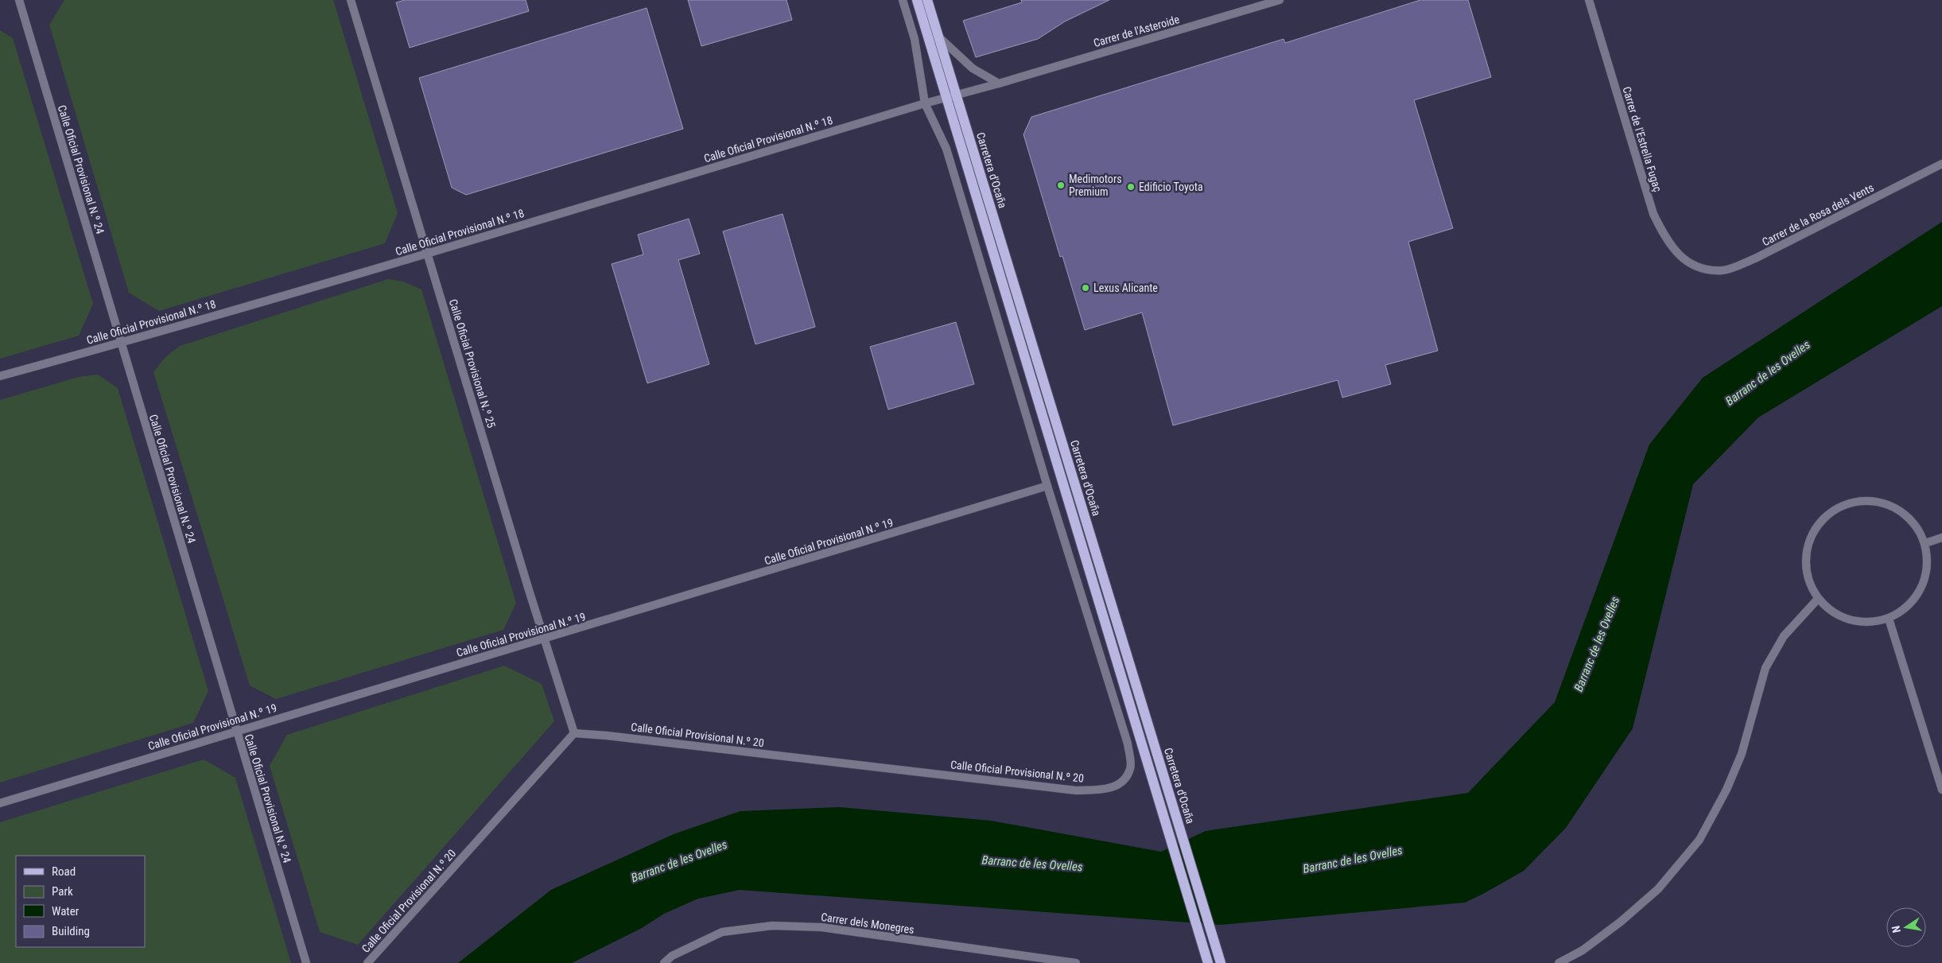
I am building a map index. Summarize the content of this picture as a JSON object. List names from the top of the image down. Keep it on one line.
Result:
{"streets":{"main road":["Carretera d'Ocaña"],"street":["Carrer de l'Asteroide","Calle Oficial Provisional N.º 18","Carrer de l'Estrella Fugaç","Calle Oficial Provisional N.º 24","Carrer de la Rosa dels Vents","Calle Oficial Provisional N.º 25","Calle Oficial Provisional N.º 19","Calle Oficial Provisional N.º 20","Carrer dels Monegres"]},"crossings":[["Carrer de l'Asteroide","Calle Oficial Provisional N.º 18"],["Carrer de l'Asteroide","Carretera d'Ocaña"],["Calle Oficial Provisional N.º 18","Calle Oficial Provisional N.º 24"],["Calle Oficial Provisional N.º 18","Carretera d'Ocaña"],["Calle Oficial Provisional N.º 18","Calle Oficial Provisional N.º 25"],["Carrer de l'Estrella Fugaç","Carrer de la Rosa dels Vents"],["Calle Oficial Provisional N.º 24","Calle Oficial Provisional N.º 19"],["Calle Oficial Provisional N.º 25","Calle Oficial Provisional N.º 19"],["Calle Oficial Provisional N.º 25","Calle Oficial Provisional N.º 20"],["Calle Oficial Provisional N.º 19","Calle Oficial Provisional N.º 20"]],"water":["Barranc de les Ovelles"],"places":["Medimotors Premium","Edificio Toyota","Lexus Alicante"],"legend":["Road","Park","Water","Building"],"north":"left"}
